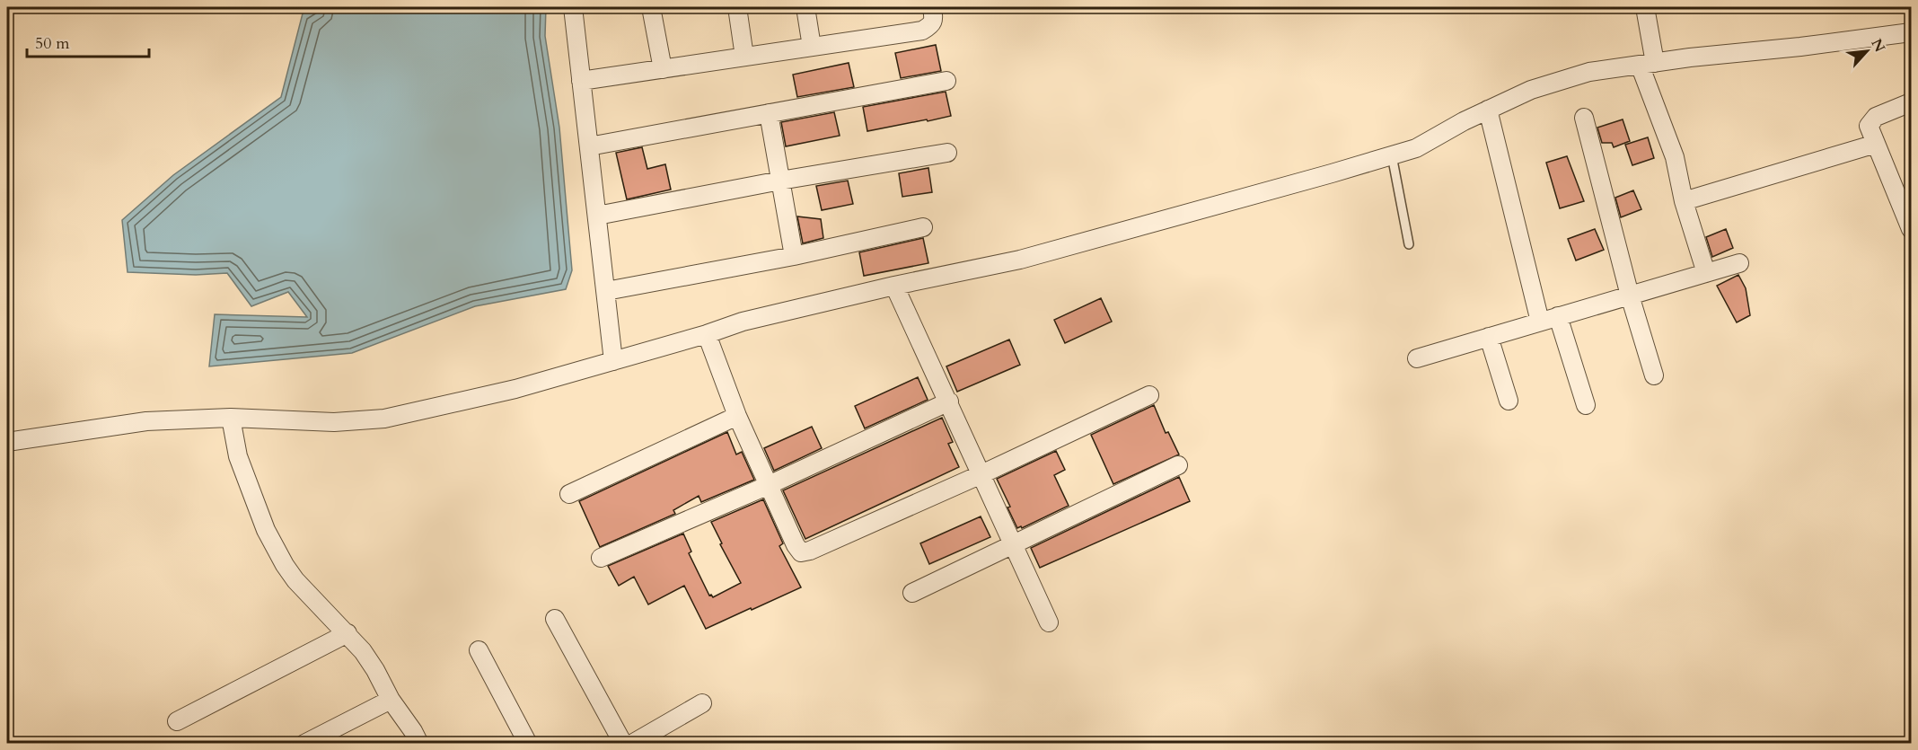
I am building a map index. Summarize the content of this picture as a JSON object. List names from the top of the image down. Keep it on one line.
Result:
{"scale_bar":"50 m","north":"top right"}
